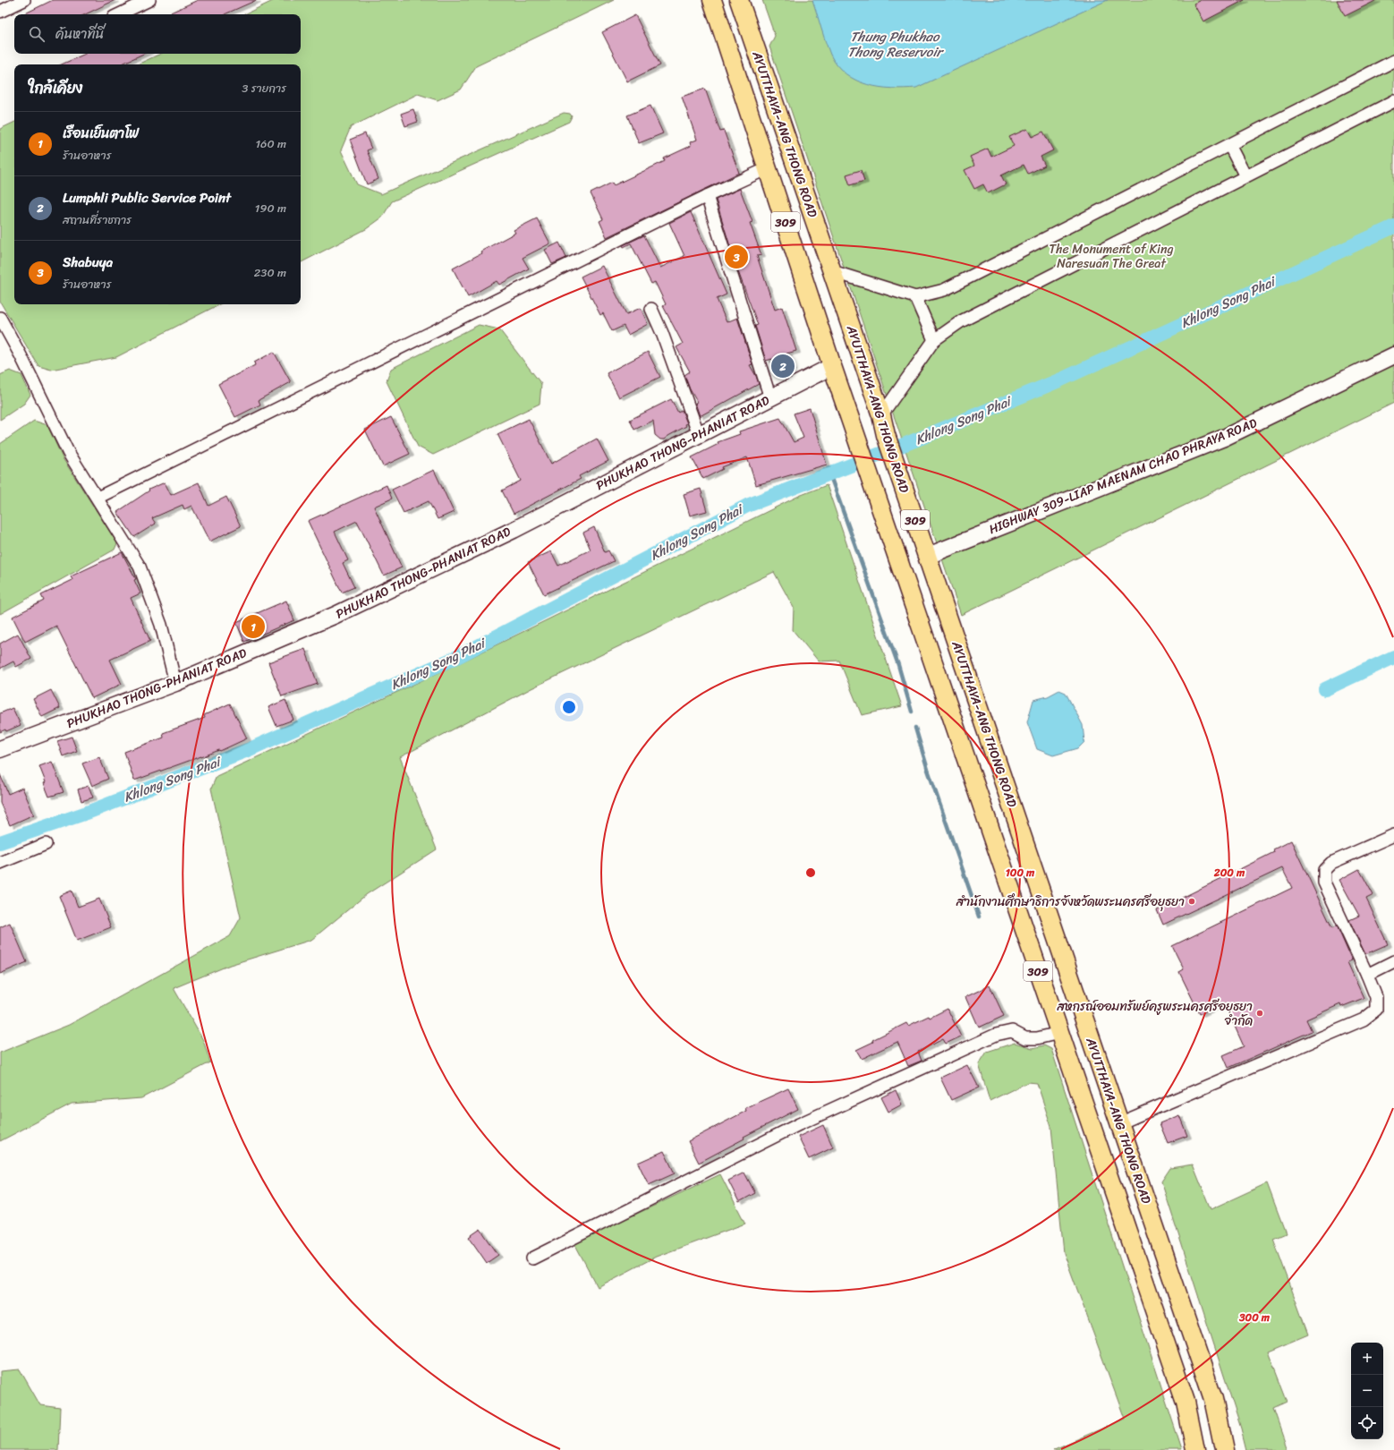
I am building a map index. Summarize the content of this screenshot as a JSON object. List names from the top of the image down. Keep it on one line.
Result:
{"streets":{"main road":["AYUTTHAYA-ANG THONG ROAD","309"],"street":["PHUKHAO THONG-PHANIAT ROAD","HIGHWAY 309-LIAP MAENAM CHAO PHRAYA ROAD"]},"crossings":[["AYUTTHAYA-ANG THONG ROAD","PHUKHAO THONG-PHANIAT ROAD"],["AYUTTHAYA-ANG THONG ROAD","HIGHWAY 309-LIAP MAENAM CHAO PHRAYA ROAD"]],"water":["Thung Phukhao Thong Reservoir","Khlong Song Phai"],"parks":["The Monument of King Naresuan The Great"],"places":["สำนักงานศึกษาธิการจังหวัดพระนครศรีอยุธยา","สหกรณ์ออมทรัพย์ครูพระนครศรีอยุธยา จำกัด"],"page":{"search":"ค้นหาที่นี่","heading":["ใกล้เคียง","3 รายการ"],"list":[{"mark":"1","name":"เรือนเย็นตาโฟ","note":"ร้านอาหาร","value":"160 m"},{"mark":"2","name":"Lumphli Public Service Point","note":"สถานที่ราชการ","value":"190 m"},{"mark":"3","name":"Shabuya","note":"ร้านอาหาร","value":"230 m"}],"pins":["3","2","1"],"map_buttons":["+","−"]},"rings":["100 m","200 m","300 m"]}
